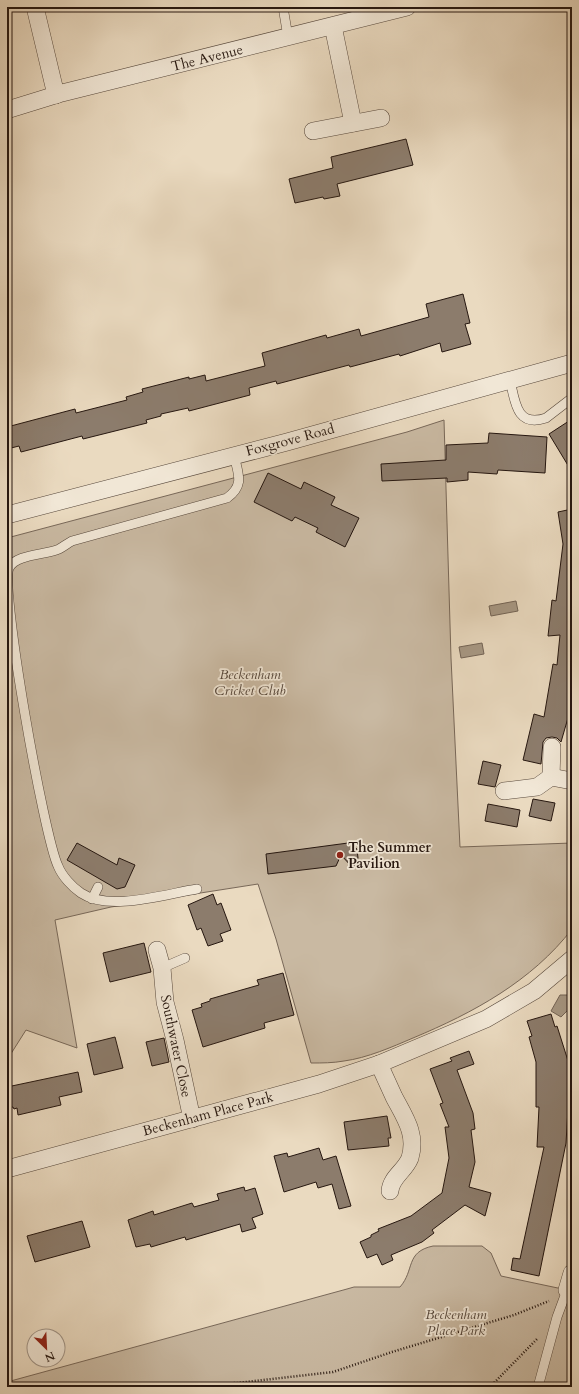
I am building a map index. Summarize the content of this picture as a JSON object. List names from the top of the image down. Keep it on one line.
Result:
{"streets":{"street":["The Avenue","Foxgrove Road","Southwater Close","Beckenham Place Park"]},"crossings":[["Southwater Close","Beckenham Place Park"]],"parks":["Beckenham Cricket Club","Beckenham Place Park"],"places":["The Summer Pavilion"],"north":"bottom right"}
